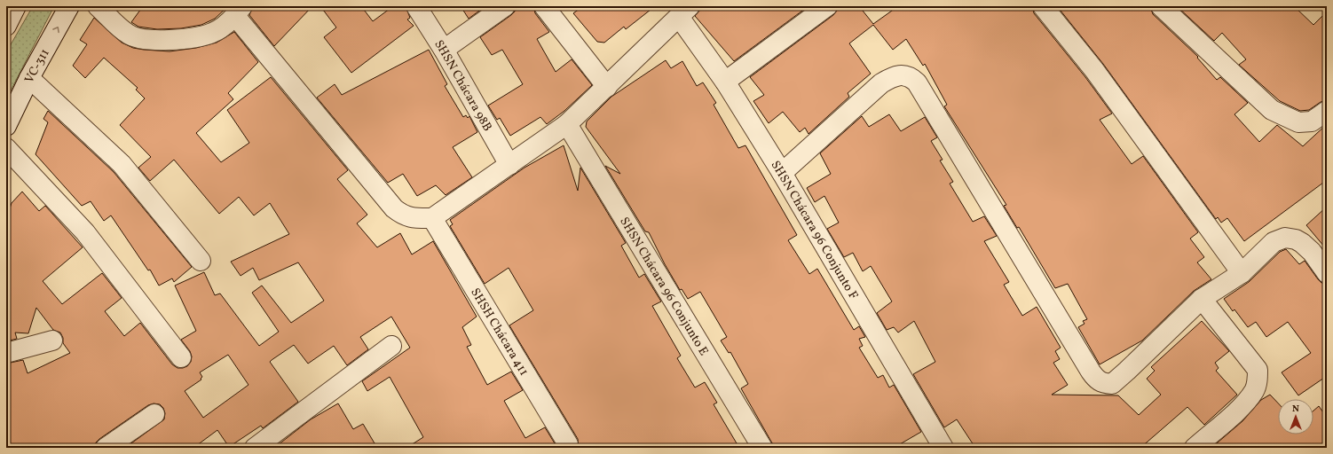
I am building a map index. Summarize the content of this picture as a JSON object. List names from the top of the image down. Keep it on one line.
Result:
{"streets":{"street":["VC-311","SHSN Chácara 98B","SHSN Chácara 96 Conjunto F","SHSN Chácara 96 Conjunto E","SHSH Chácara 411"]},"one_way":["VC-311"],"north":"top"}
